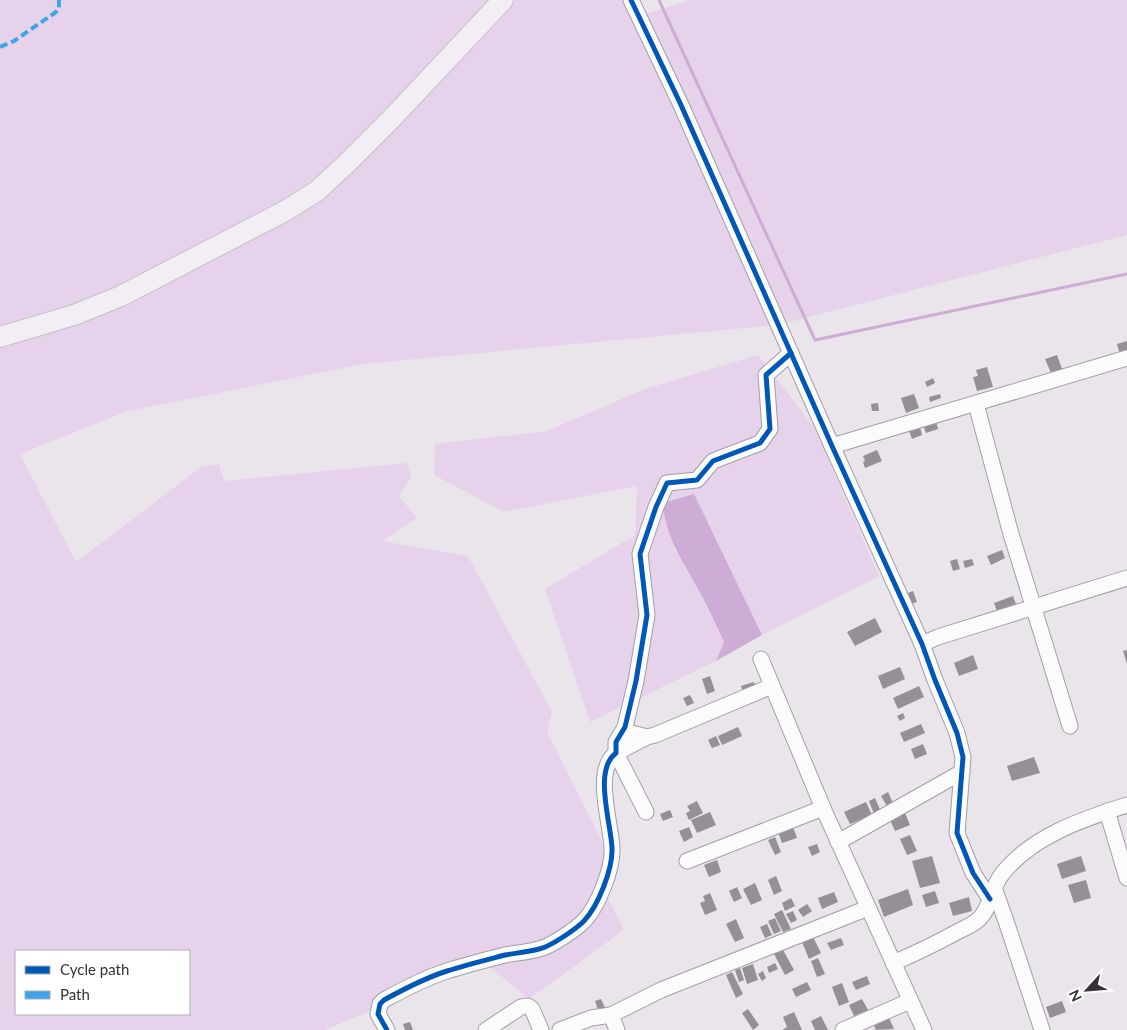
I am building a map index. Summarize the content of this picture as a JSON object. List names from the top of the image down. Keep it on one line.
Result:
{"legend":["Cycle path","Path"],"north":"bottom left"}
